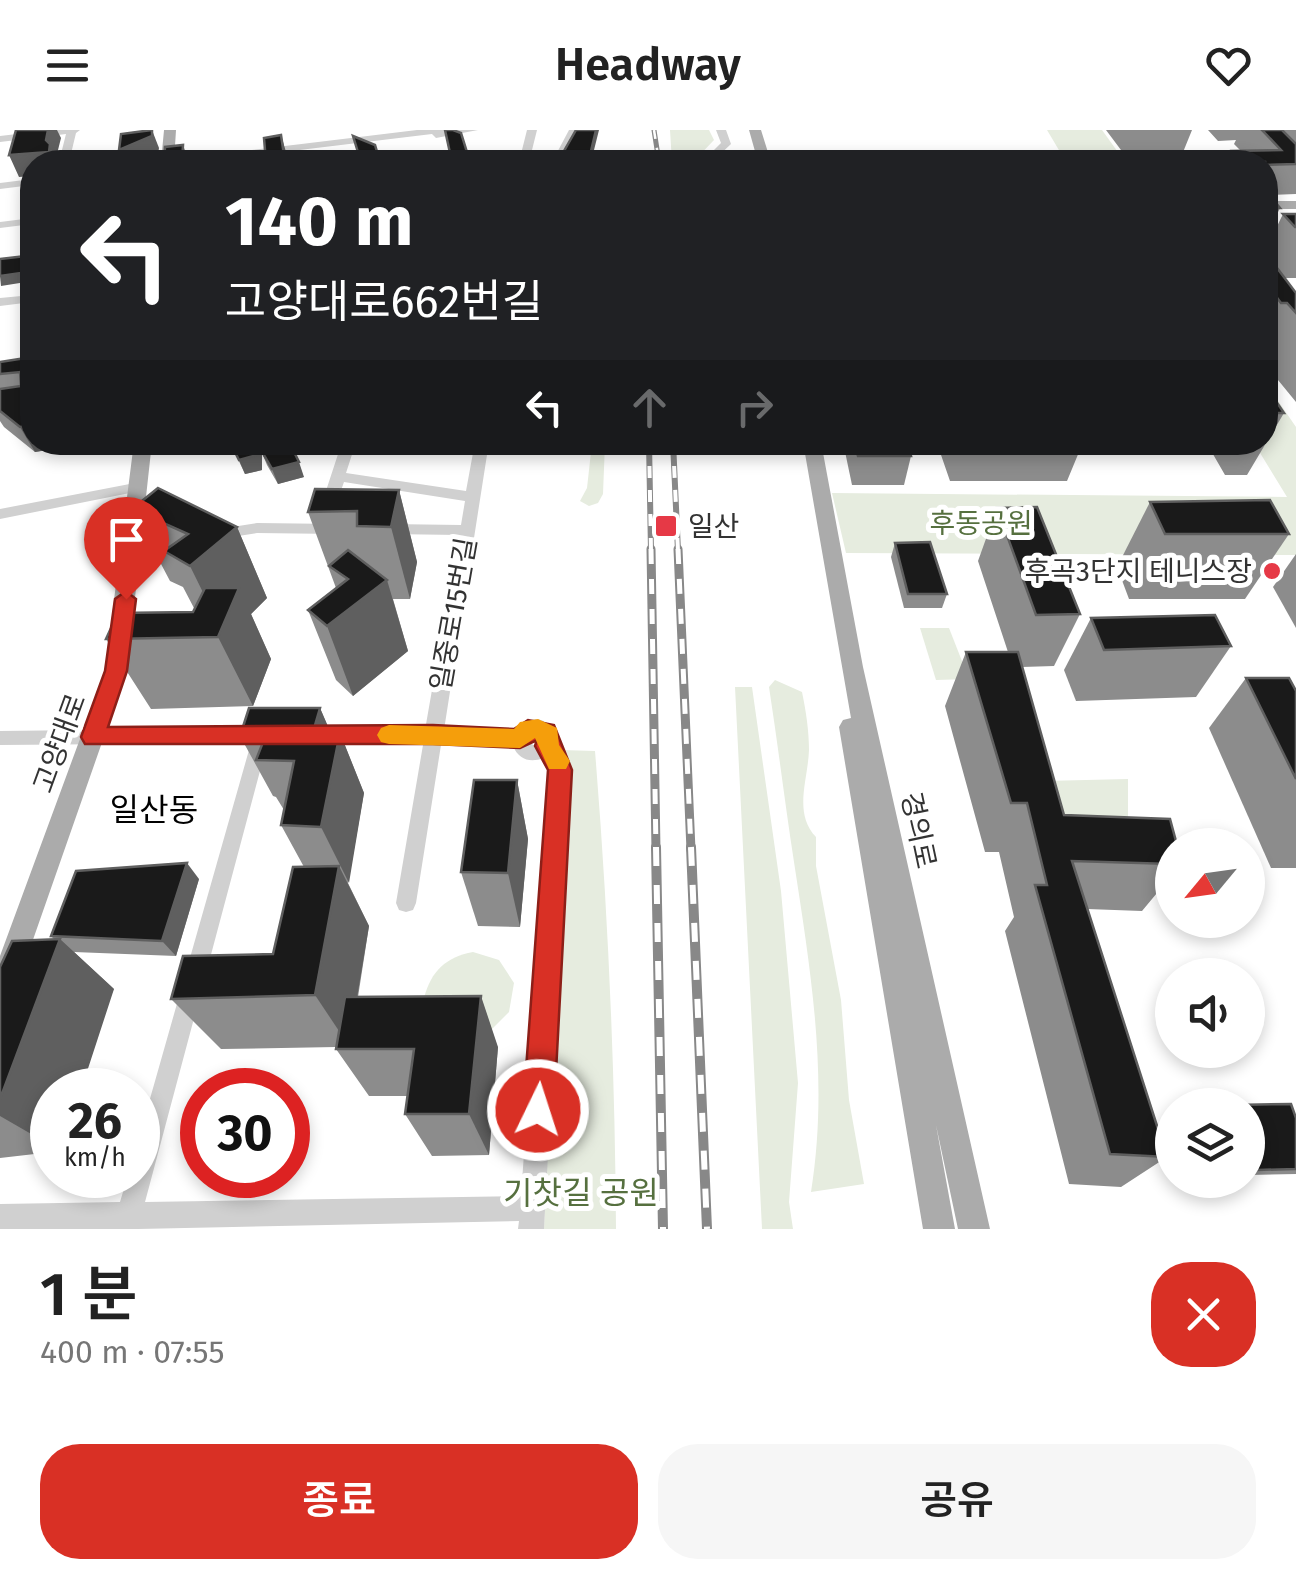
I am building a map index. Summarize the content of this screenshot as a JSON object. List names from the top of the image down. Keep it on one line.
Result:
{"streets":{"main road":["고양대로","경의로"],"street":["일중로15번길"]},"districts":["일산동"],"parks":["후동공원","기찻길 공원"],"places":{"transit":["일산"],"other":["후곡3단지 테니스장"]},"north":"bottom left","page":{"header":"Headway","turn":["140 m","고양대로662번길"],"speed":"26 km/h","limit":"30","heading":["1 분","400 m · 07:55"],"buttons":["종료","공유"]}}
